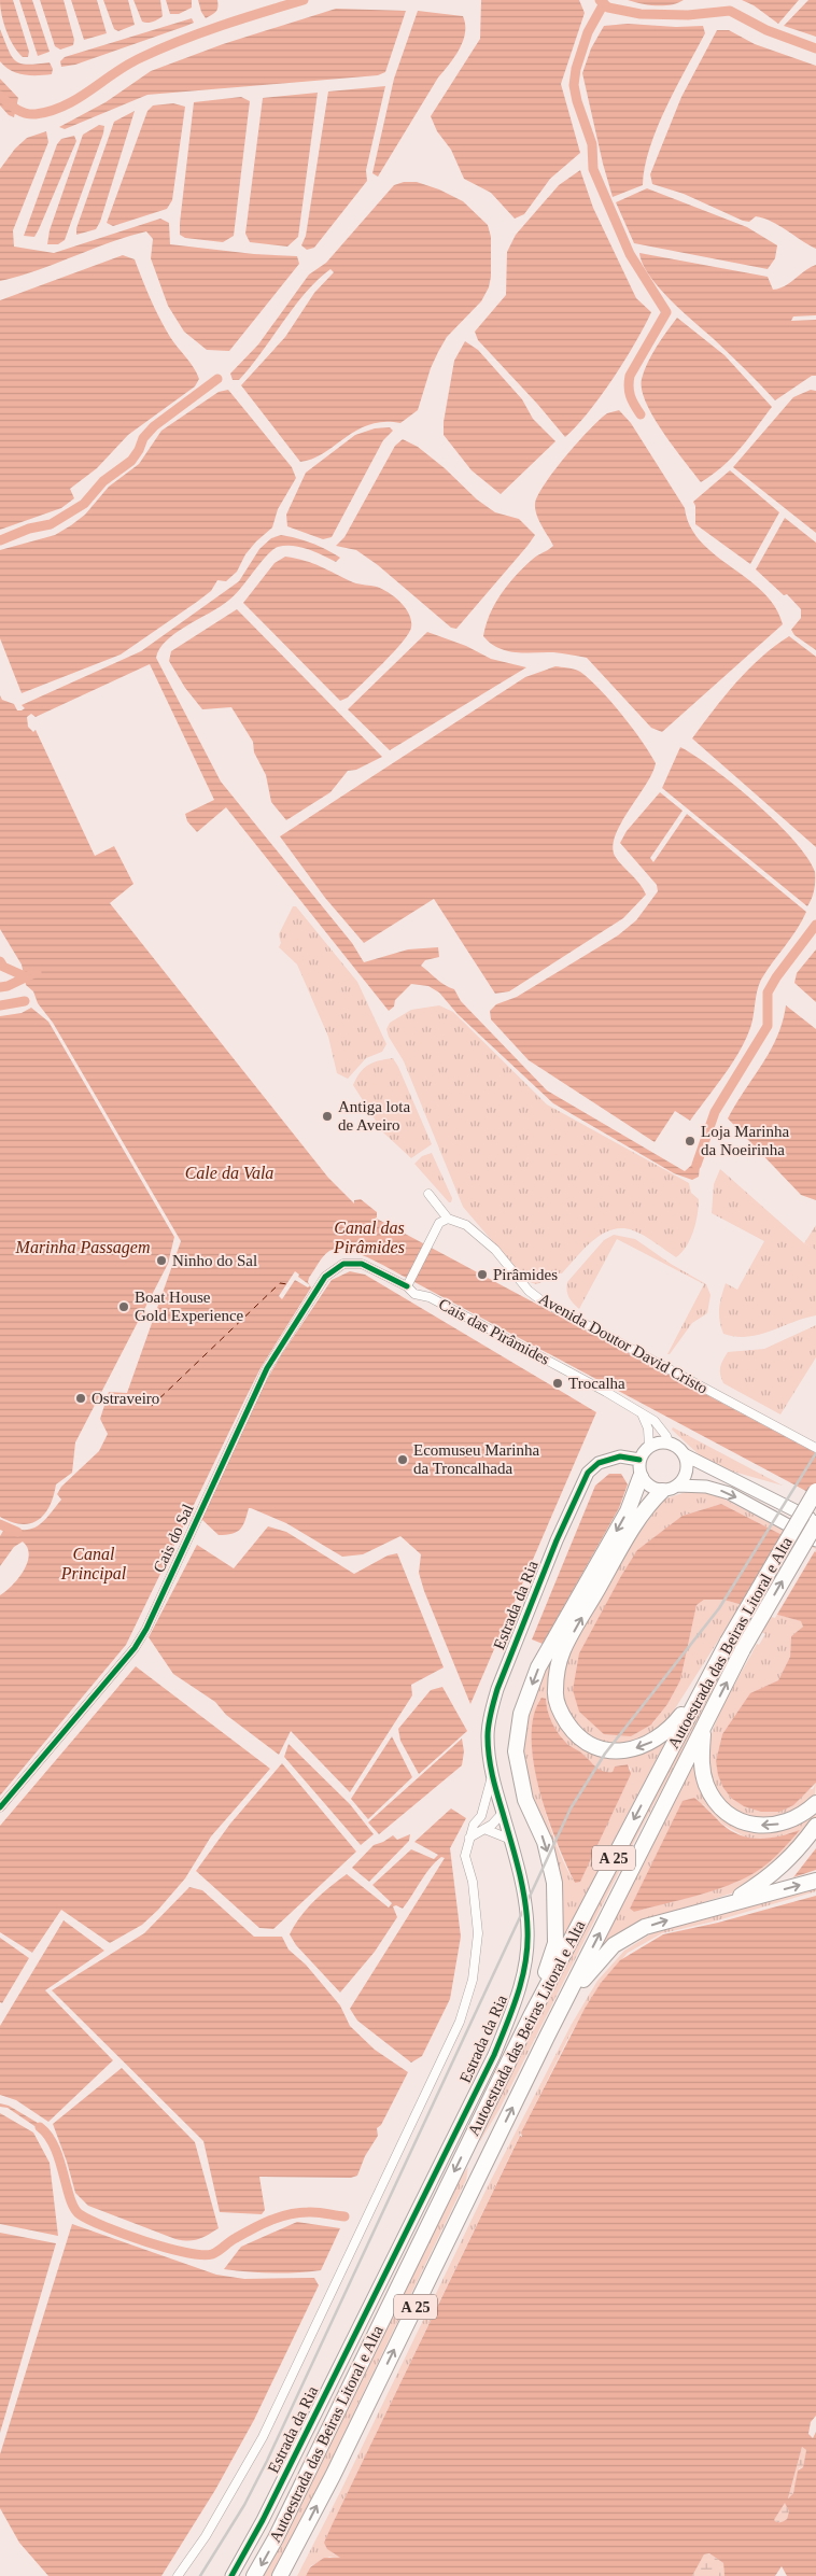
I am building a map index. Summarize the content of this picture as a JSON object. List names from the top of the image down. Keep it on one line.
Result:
{"streets":{"highway":["Autoestrada das Beiras Litoral e Alta","A 25"],"street":["Cais das Pirâmides","Avenida Doutor David Cristo","Cais do Sal","Estrada da Ria"]},"crossings":[["Cais das Pirâmides","Cais do Sal"],["Cais das Pirâmides","Estrada da Ria"]],"water":["Cale da Vala","Canal das Pirâmides","Marinha Passagem","Canal Principal"],"places":["Antiga lota de Aveiro","Loja Marinha da Noeirinha","Ninho do Sal","Pirâmides","Boat House Gold Experience","Trocalha","Ostraveiro","Ecomuseu Marinha da Troncalhada"]}
